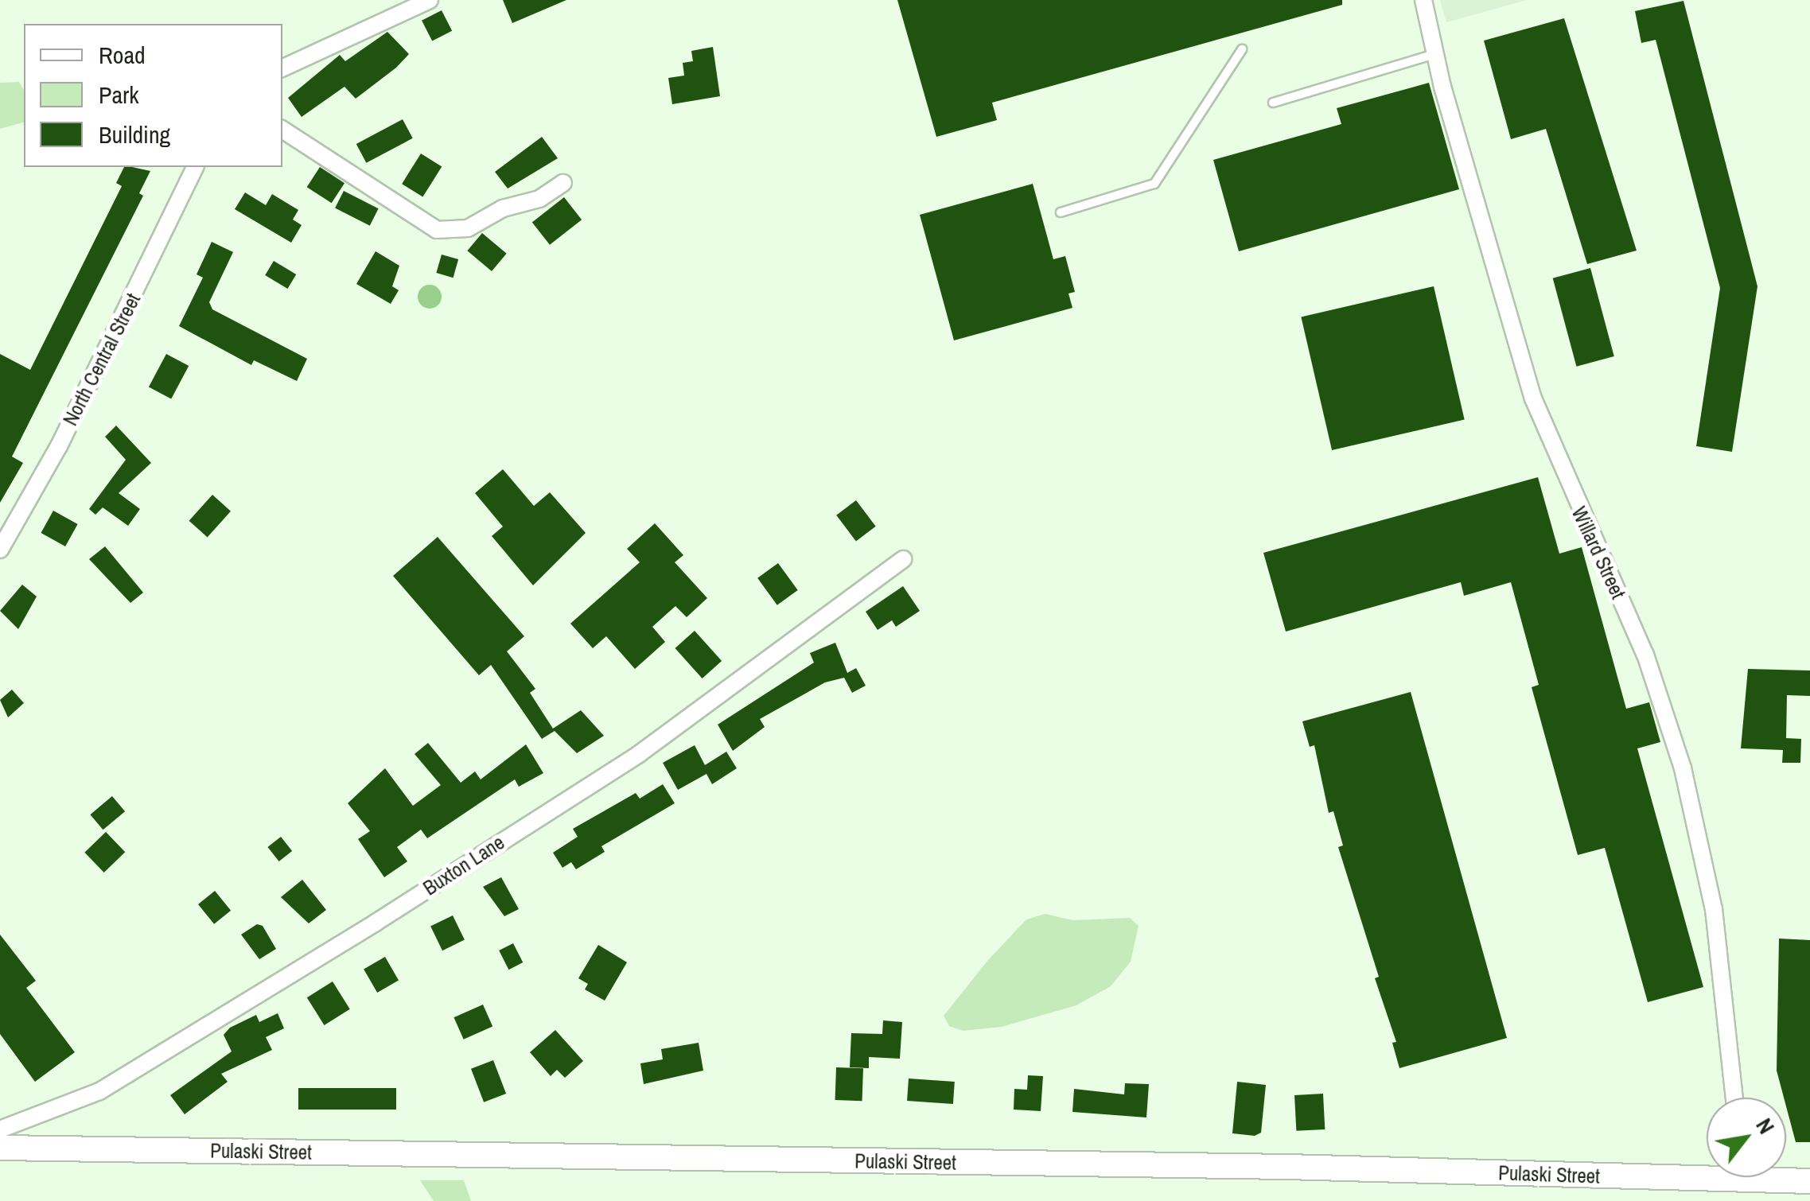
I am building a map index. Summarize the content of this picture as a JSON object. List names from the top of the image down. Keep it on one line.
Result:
{"streets":{"main road":["Pulaski Street"],"street":["North Central Street","Willard Street","Buxton Lane"]},"legend":["Road","Park","Building"],"north":"top right"}
